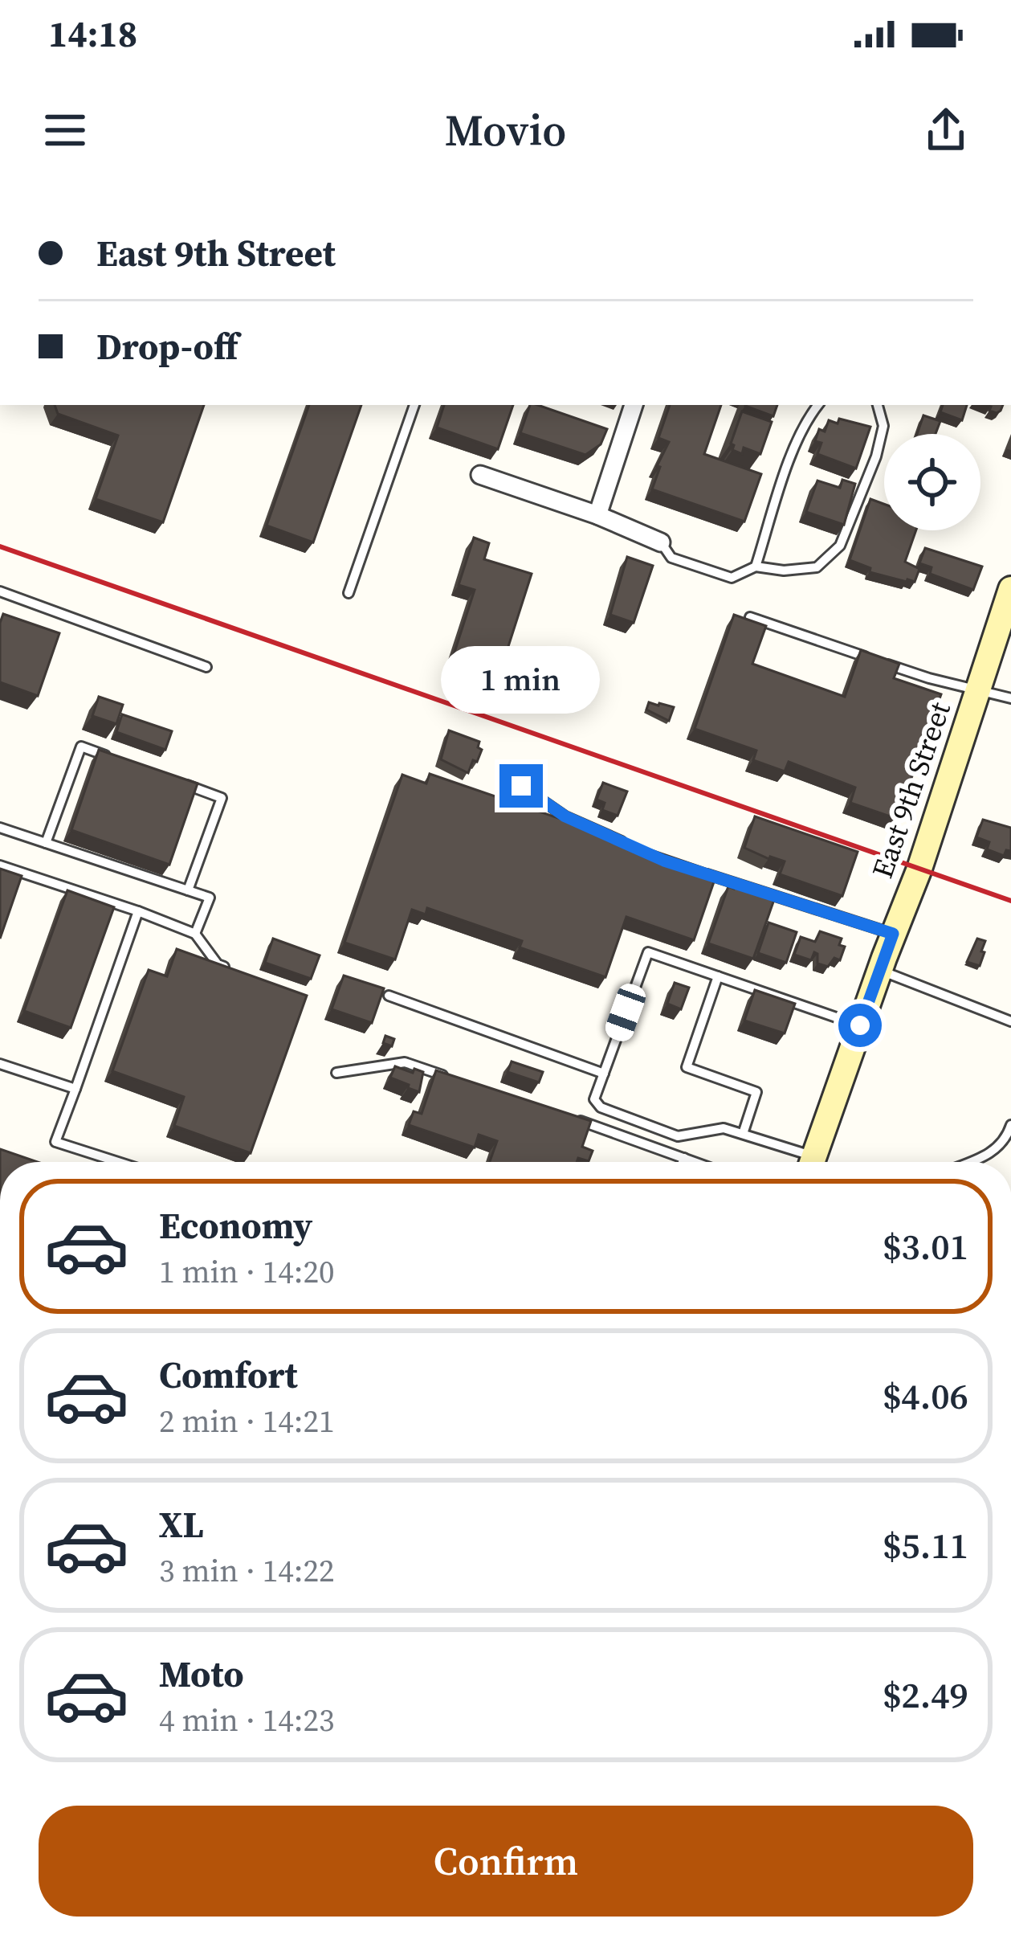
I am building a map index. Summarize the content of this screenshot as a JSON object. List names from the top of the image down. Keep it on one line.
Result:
{"streets":{"street":["East 9th Street"]},"page":{"status":"14:18","header":"Movio","banner":["East 9th Street","Drop-off"],"bubble":"1 min","list":[{"name":"Economy","note":"1 min · 14:20","value":"$3.01"},{"name":"Comfort","note":"2 min · 14:21","value":"$4.06"},{"name":"XL","note":"3 min · 14:22","value":"$5.11"},{"name":"Moto","note":"4 min · 14:23","value":"$2.49"}],"buttons":"Confirm"}}
